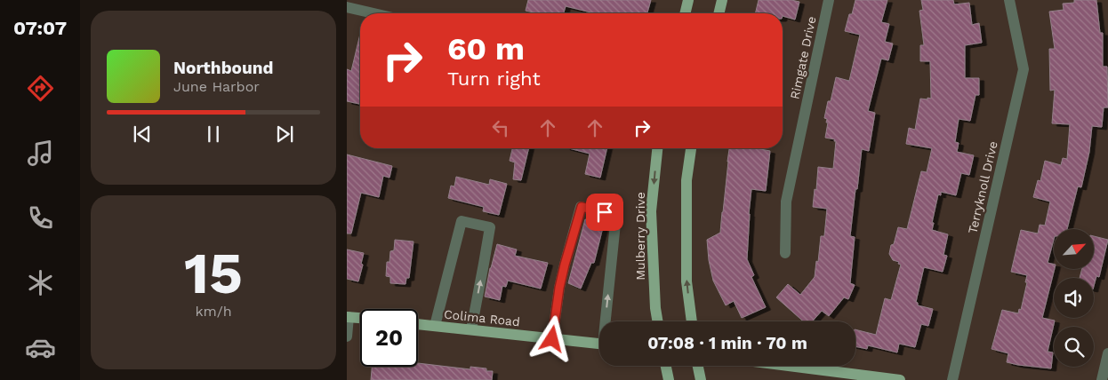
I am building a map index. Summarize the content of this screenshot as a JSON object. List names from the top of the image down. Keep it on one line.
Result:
{"streets":{"main road":["Mulberry Drive","Colima Road"],"street":["Rimgate Drive","Terryknoll Drive"]},"north":"top right","page":{"tabs":"07:07","turn":["60 m","Turn right"],"song":["Northbound","June Harbor"],"tile":["15","km/h"],"limit":"20","trip":"07:08 · 1 min · 70 m"}}
